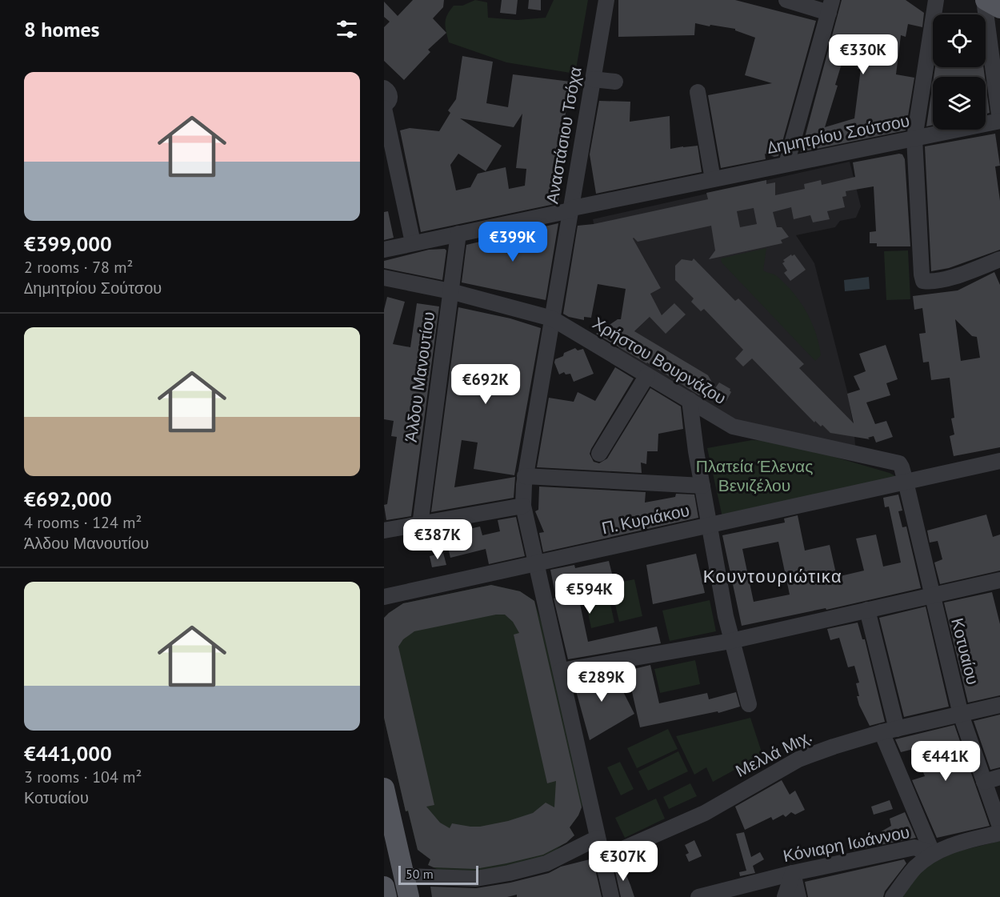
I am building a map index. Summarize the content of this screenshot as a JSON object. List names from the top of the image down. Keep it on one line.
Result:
{"streets":{"street":["Δημητρίου Σούτσου","Αναστάσιου Τσόχα","Χρήστου Βουρνάζου","Άλδου Μανουτίου","Π. Κυριάκου","Κοτυαίου","Μελλά Μιχ.","Κόνιαρη Ιωάννου"]},"crossings":[["Δημητρίου Σούτσου","Αναστάσιου Τσόχα"],["Δημητρίου Σούτσου","Άλδου Μανουτίου"],["Αναστάσιου Τσόχα","Χρήστου Βουρνάζου"],["Αναστάσιου Τσόχα","Π. Κυριάκου"],["Αναστάσιου Τσόχα","Μελλά Μιχ."],["Χρήστου Βουρνάζου","Άλδου Μανουτίου"],["Χρήστου Βουρνάζου","Π. Κυριάκου"],["Χρήστου Βουρνάζου","Κοτυαίου"],["Π. Κυριάκου","Κοτυαίου"],["Κοτυαίου","Μελλά Μιχ."]],"districts":["Κουντουριώτικα"],"parks":["Πλατεία Έλενας Βενιζέλου"],"scale_bar":"50 m","page":{"heading":"8 homes","price":["€330K","€399K","€692K","€387K","€594K","€289K","€441K","€307K"],"list":[{"name":"€399,000","note":"2 rooms · 78 m² · Δημητρίου Σούτσου"},{"name":"€692,000","note":"4 rooms · 124 m² · Άλδου Μανουτίου"},{"name":"€441,000","note":"3 rooms · 104 m² · Κοτυαίου"}],"scale":"50 m"}}
